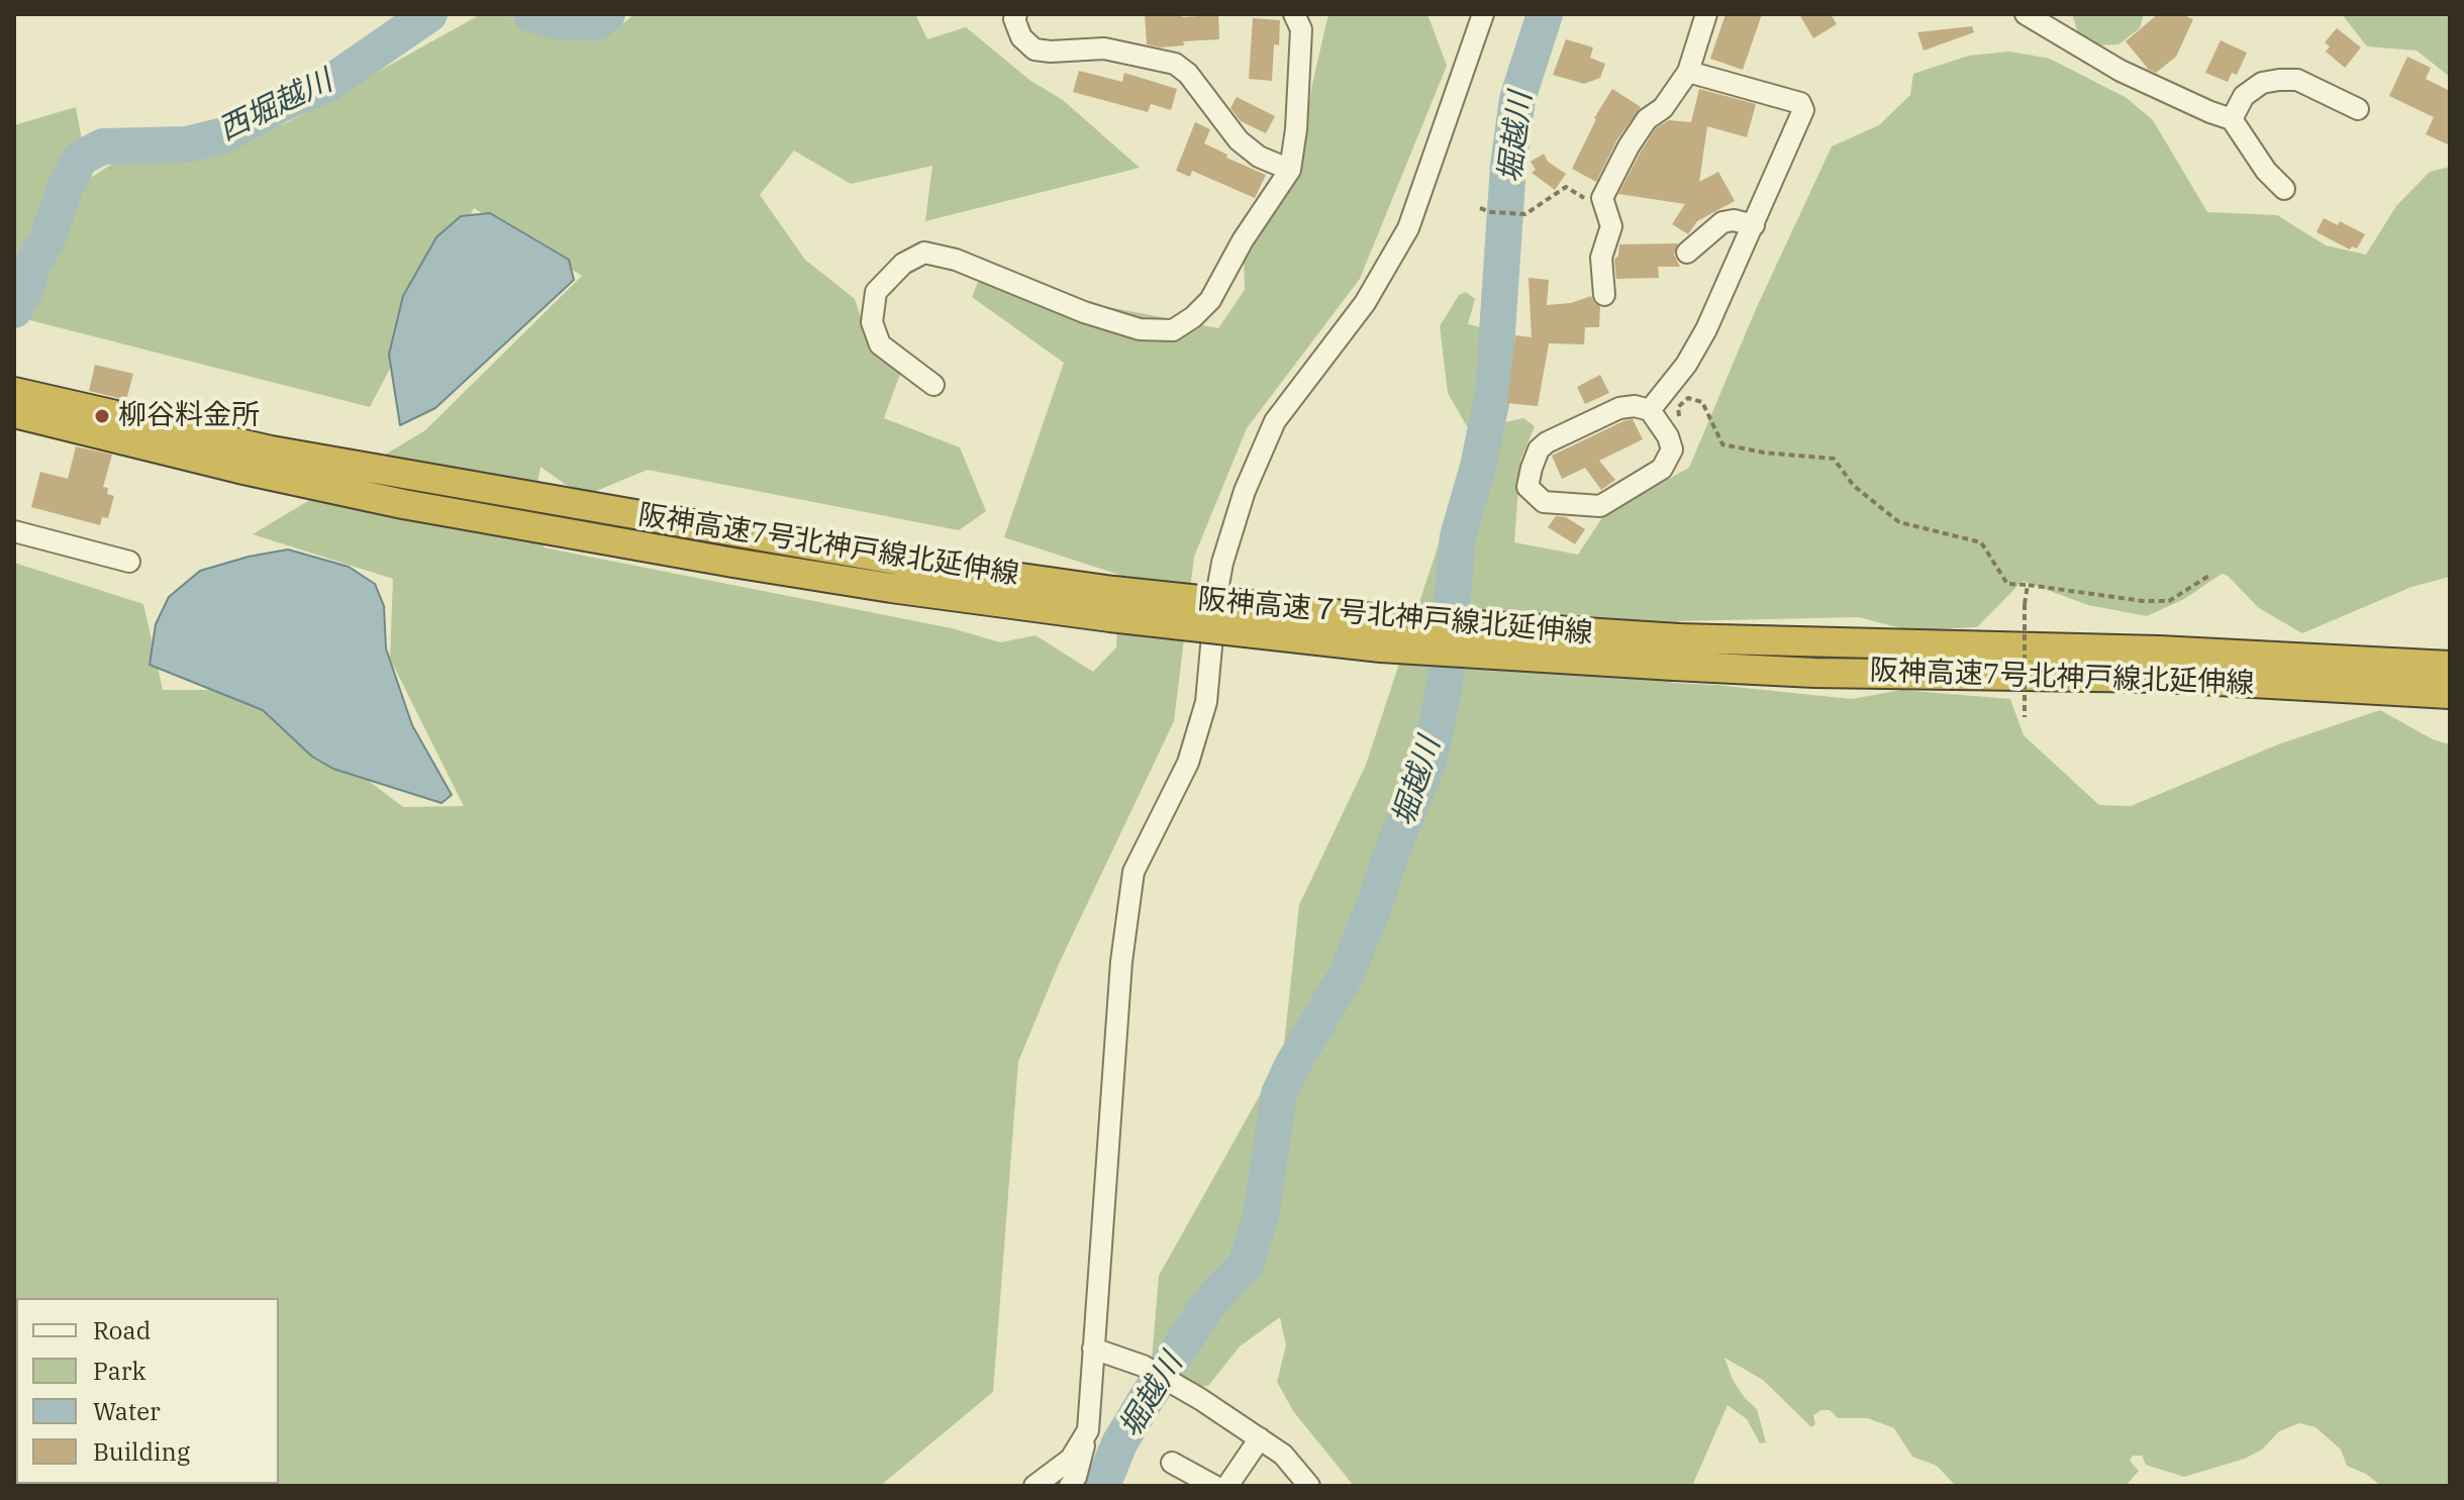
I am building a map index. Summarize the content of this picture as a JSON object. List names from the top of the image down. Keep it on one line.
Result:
{"streets":{"highway":["阪神高速7号北神戸線北延伸線","阪神高速７号北神戸線北延伸線"]},"crossings":[["阪神高速7号北神戸線北延伸線","阪神高速７号北神戸線北延伸線"]],"water":["西堀越川","堀越川"],"places":["柳谷料金所"],"legend":["Road","Park","Water","Building"]}
